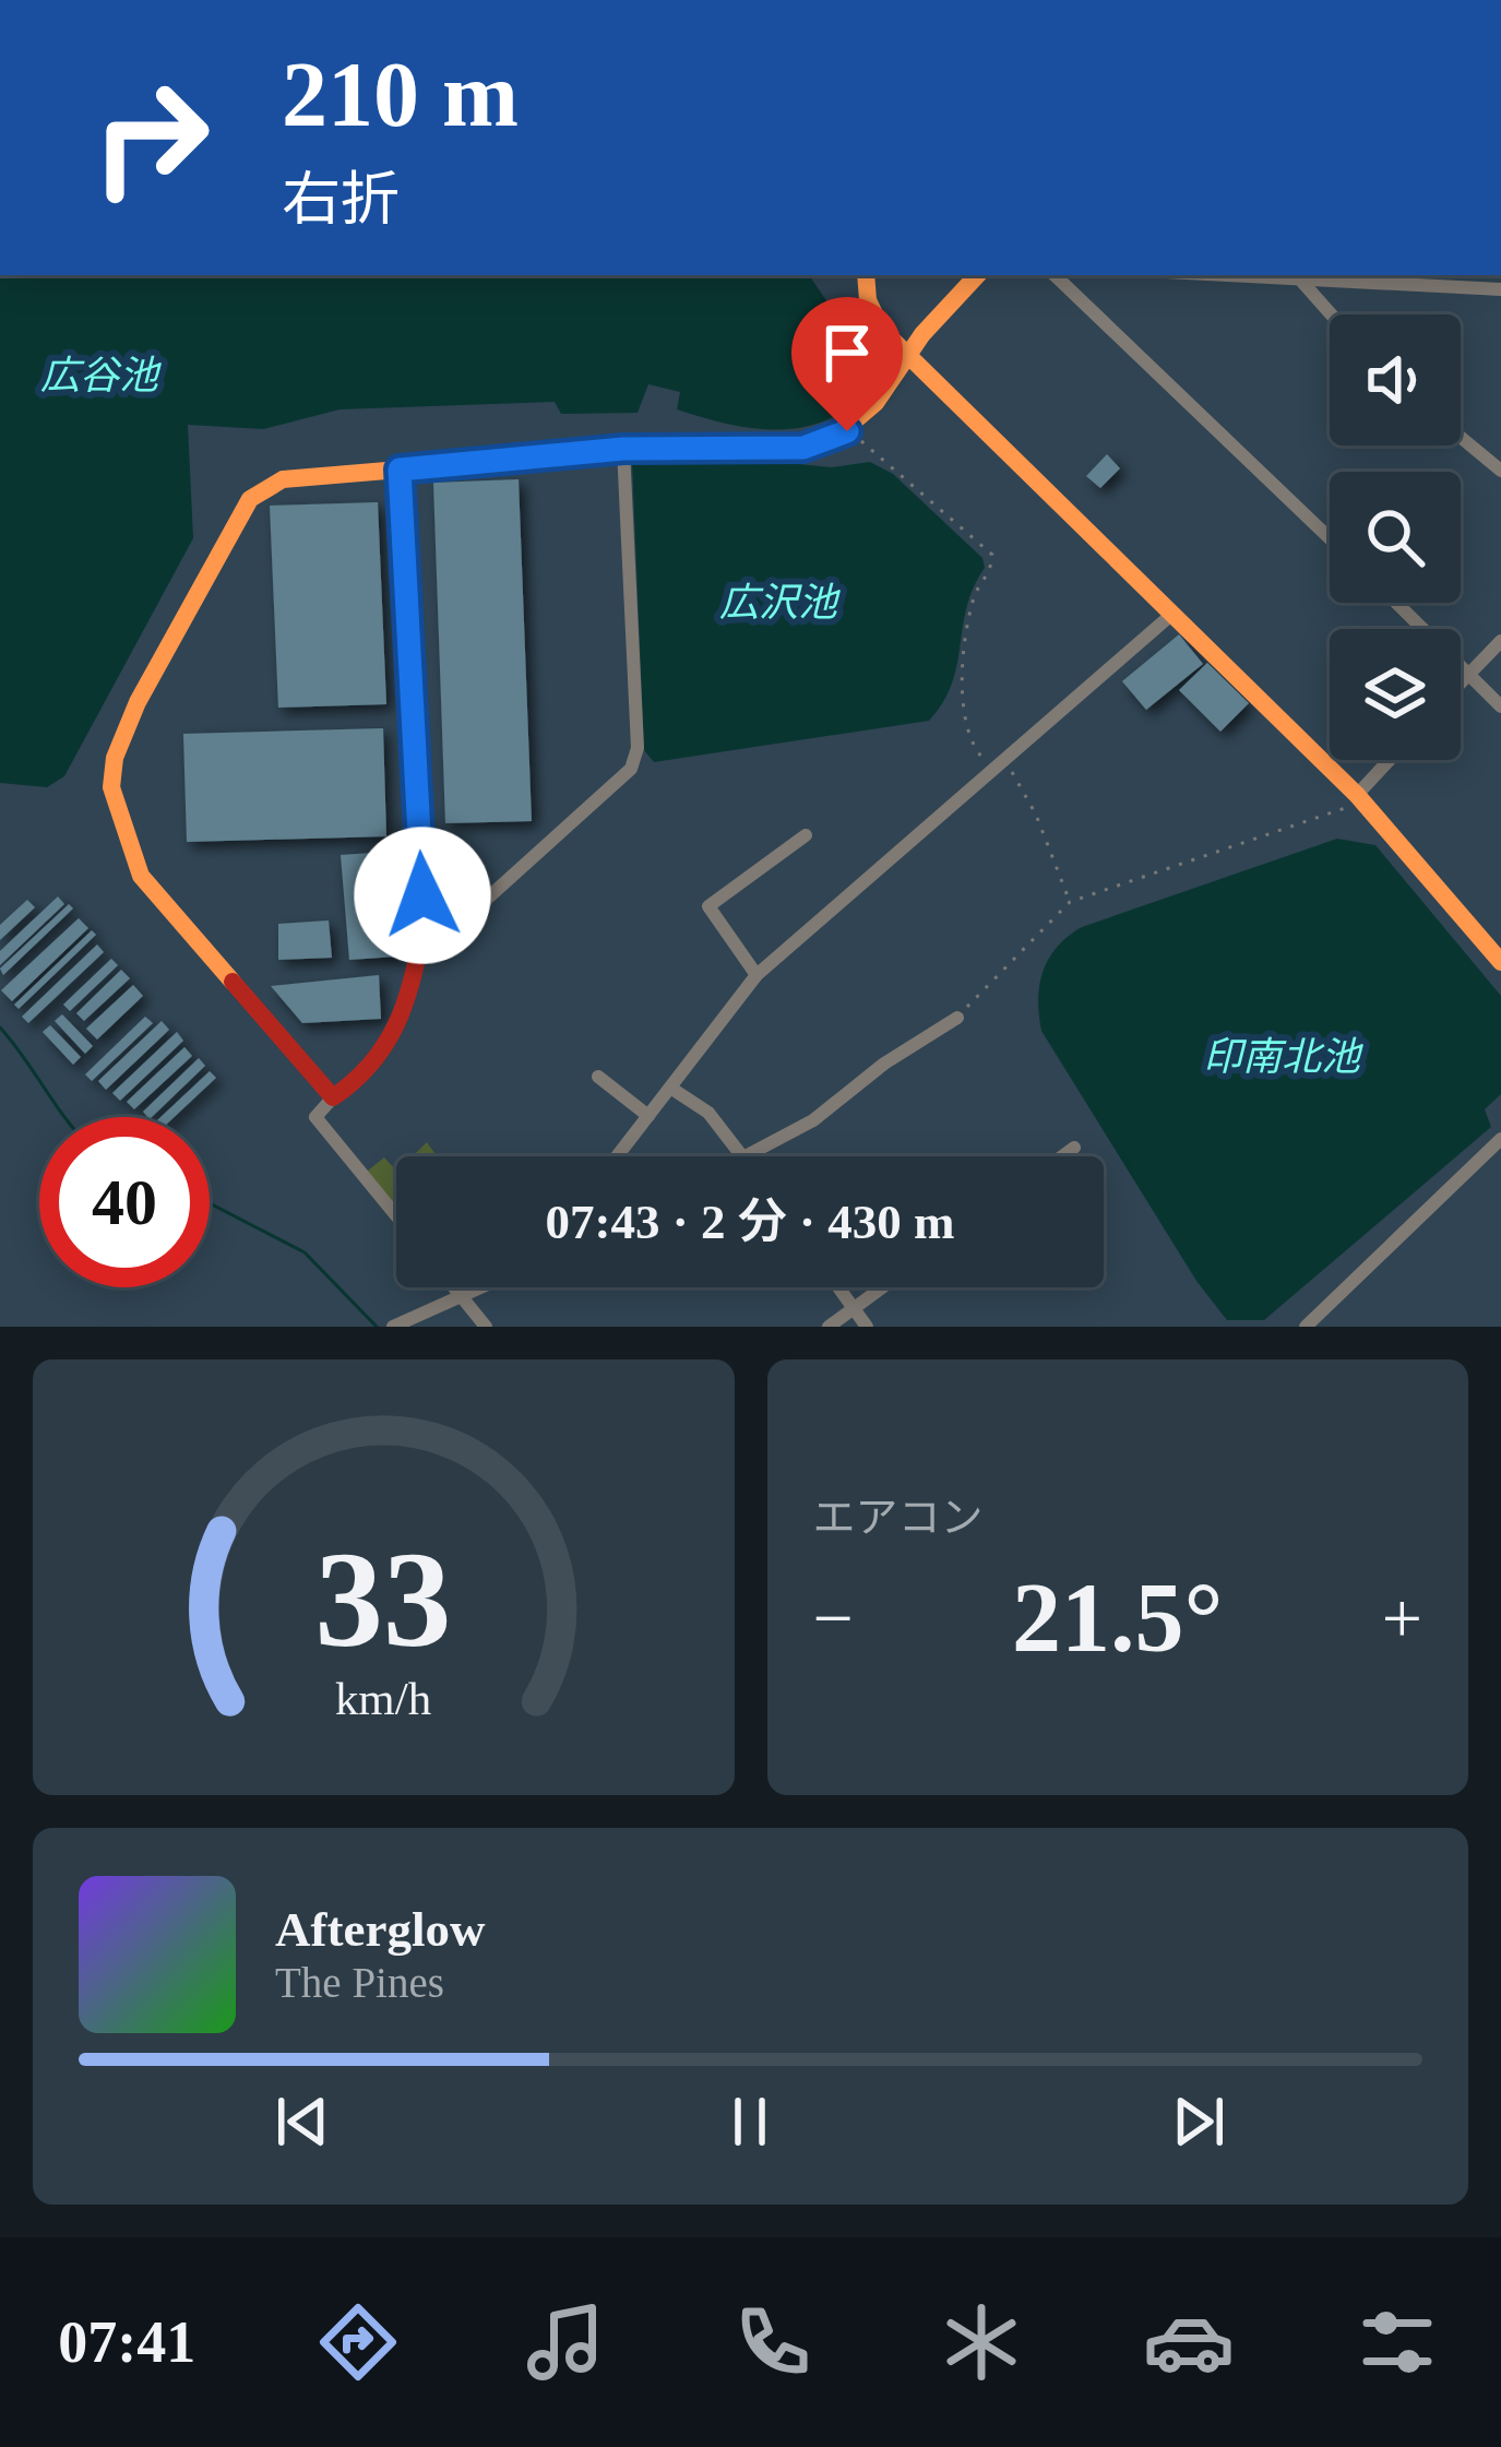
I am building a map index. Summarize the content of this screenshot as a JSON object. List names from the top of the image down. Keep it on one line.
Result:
{"water":["広谷池","広沢池","印南北池"],"page":{"turn":["210 m","右折"],"limit":"40","trip":"07:43 · 2 分 · 430 m","tile":"エアコン","heat":["−","21.5°","+"],"song":["Afterglow","The Pines"],"tabs":"07:41","gauge":["33","km/h"]}}
